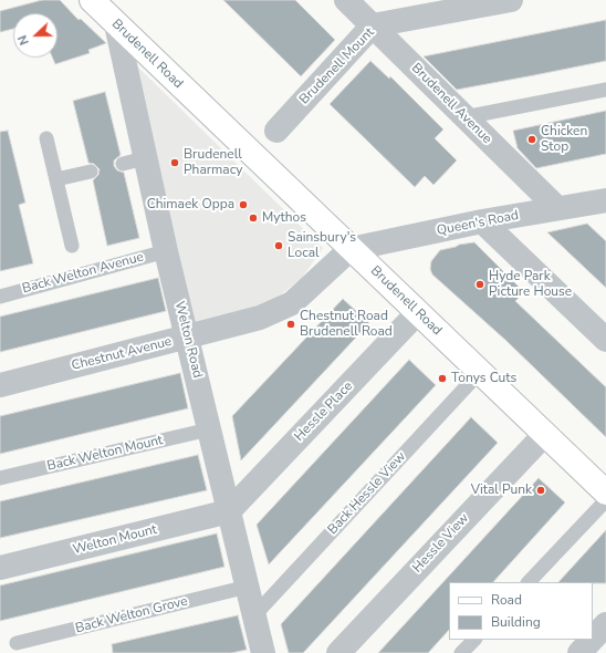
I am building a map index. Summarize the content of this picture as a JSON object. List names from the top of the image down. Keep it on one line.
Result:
{"streets":{"street":["Brudenell Road","Brudenell Mount","Brudenell Avenue","Queen's Road","Welton Road","Chestnut Avenue","Hessle Place","Welton Mount","Hessle View"],"lane":["Back Welton Avenue","Back Welton Mount","Back Hessle View","Back Welton Grove"]},"crossings":[["Brudenell Road","Queen's Road"],["Brudenell Road","Welton Road"],["Brudenell Road","Chestnut Avenue"],["Brudenell Road","Hessle Place"],["Brudenell Road","Back Hessle View"],["Brudenell Road","Hessle View"],["Brudenell Mount","Brudenell Avenue"],["Brudenell Avenue","Queen's Road"],["Queen's Road","Chestnut Avenue"],["Back Welton Avenue","Welton Road"],["Welton Road","Chestnut Avenue"],["Welton Road","Hessle Place"],["Welton Road","Back Welton Mount"],["Welton Road","Back Hessle View"],["Welton Road","Welton Mount"],["Welton Road","Back Welton Grove"],["Hessle Place","Welton Mount"]],"places":["Chicken Stop","Brudenell Pharmacy","Chimaek Oppa","Mythos","Sainsbury's Local","Hyde Park Picture House","Chestnut Road Brudenell Road","Tonys Cuts","Vital Punk"],"legend":["Road","Building"],"north":"left"}
